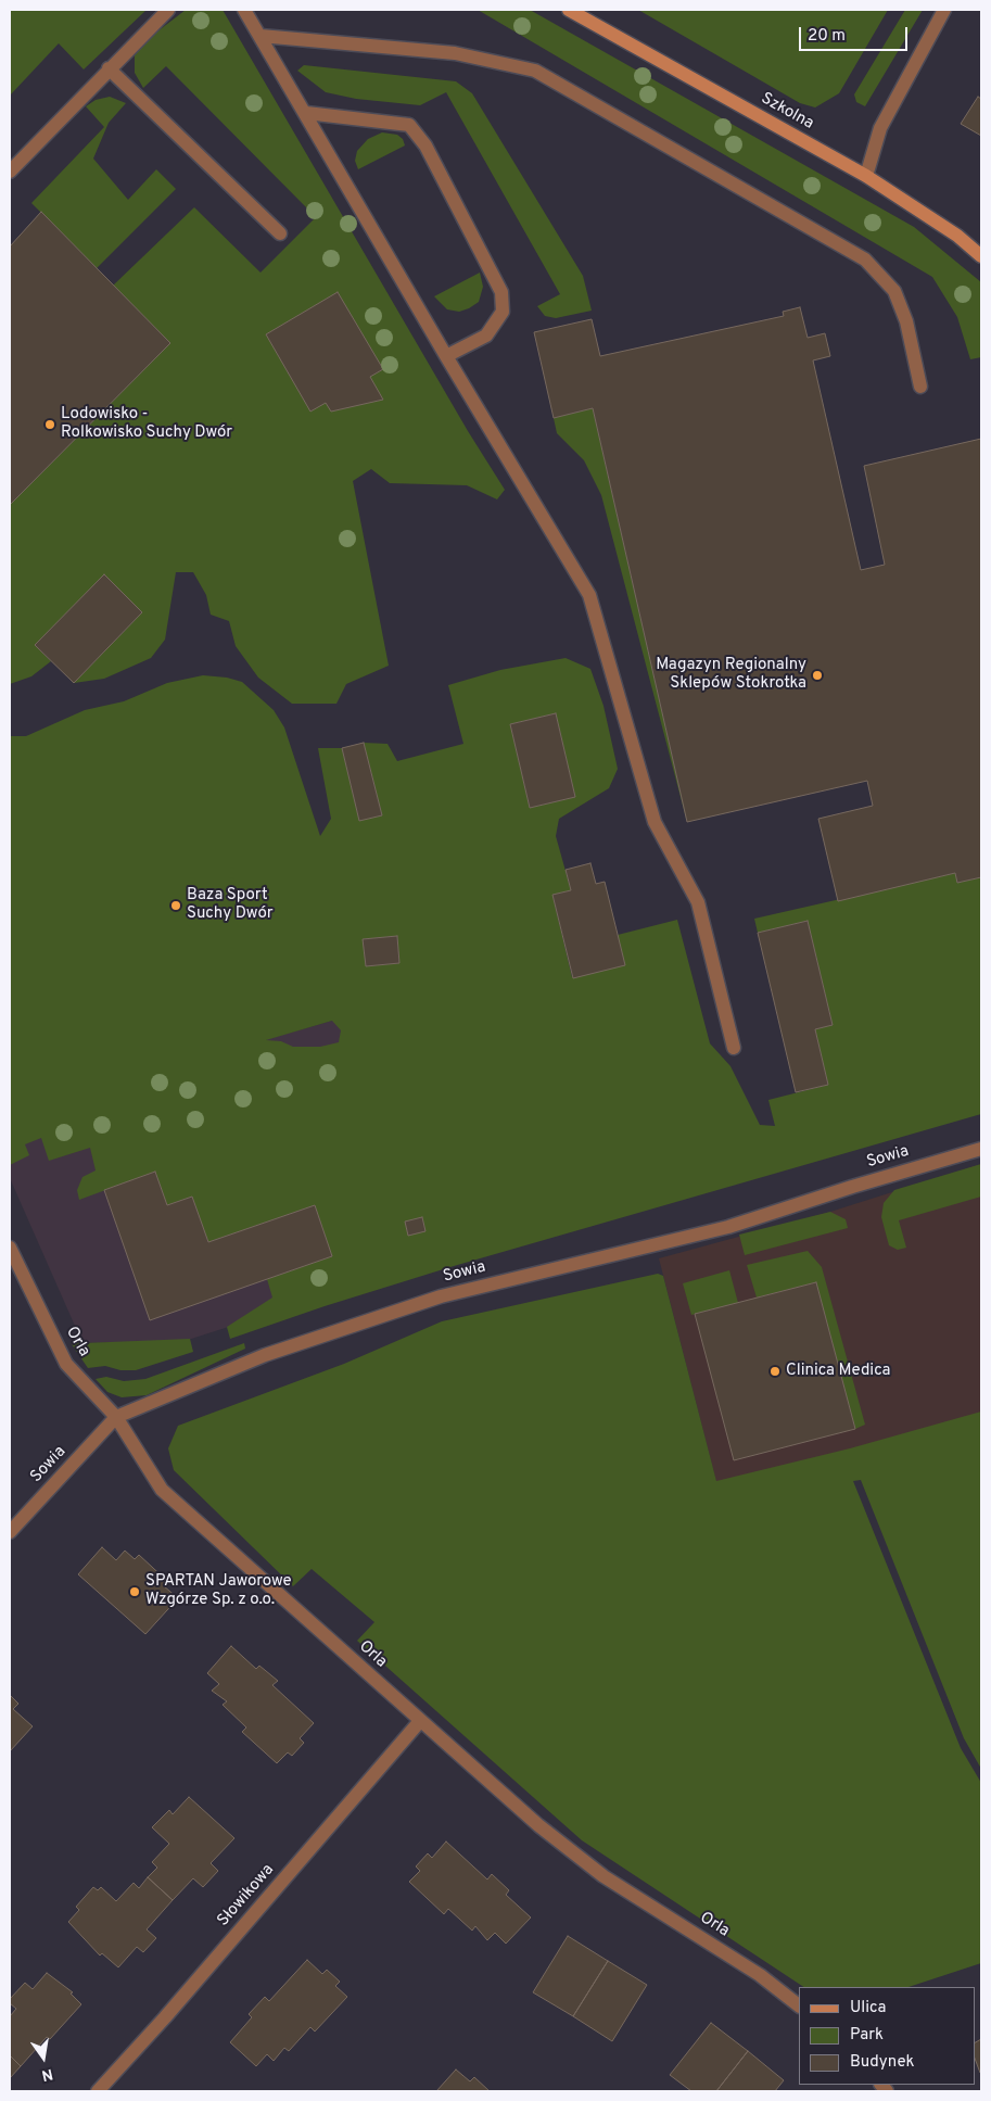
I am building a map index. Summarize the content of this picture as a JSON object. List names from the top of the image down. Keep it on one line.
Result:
{"streets":{"street":["Szkolna","Sowia","Orla","Słowikowa"]},"crossings":[["Sowia","Orla"],["Orla","Słowikowa"]],"places":["Lodowisko - Rolkowisko Suchy Dwór","Magazyn Regionalny Sklepów Stokrotka","Baza Sport Suchy Dwór","Clinica Medica","SPARTAN Jaworowe Wzgórze Sp. z o.o."],"legend":["Ulica","Park","Budynek"],"scale_bar":"20 m","north":"bottom"}
